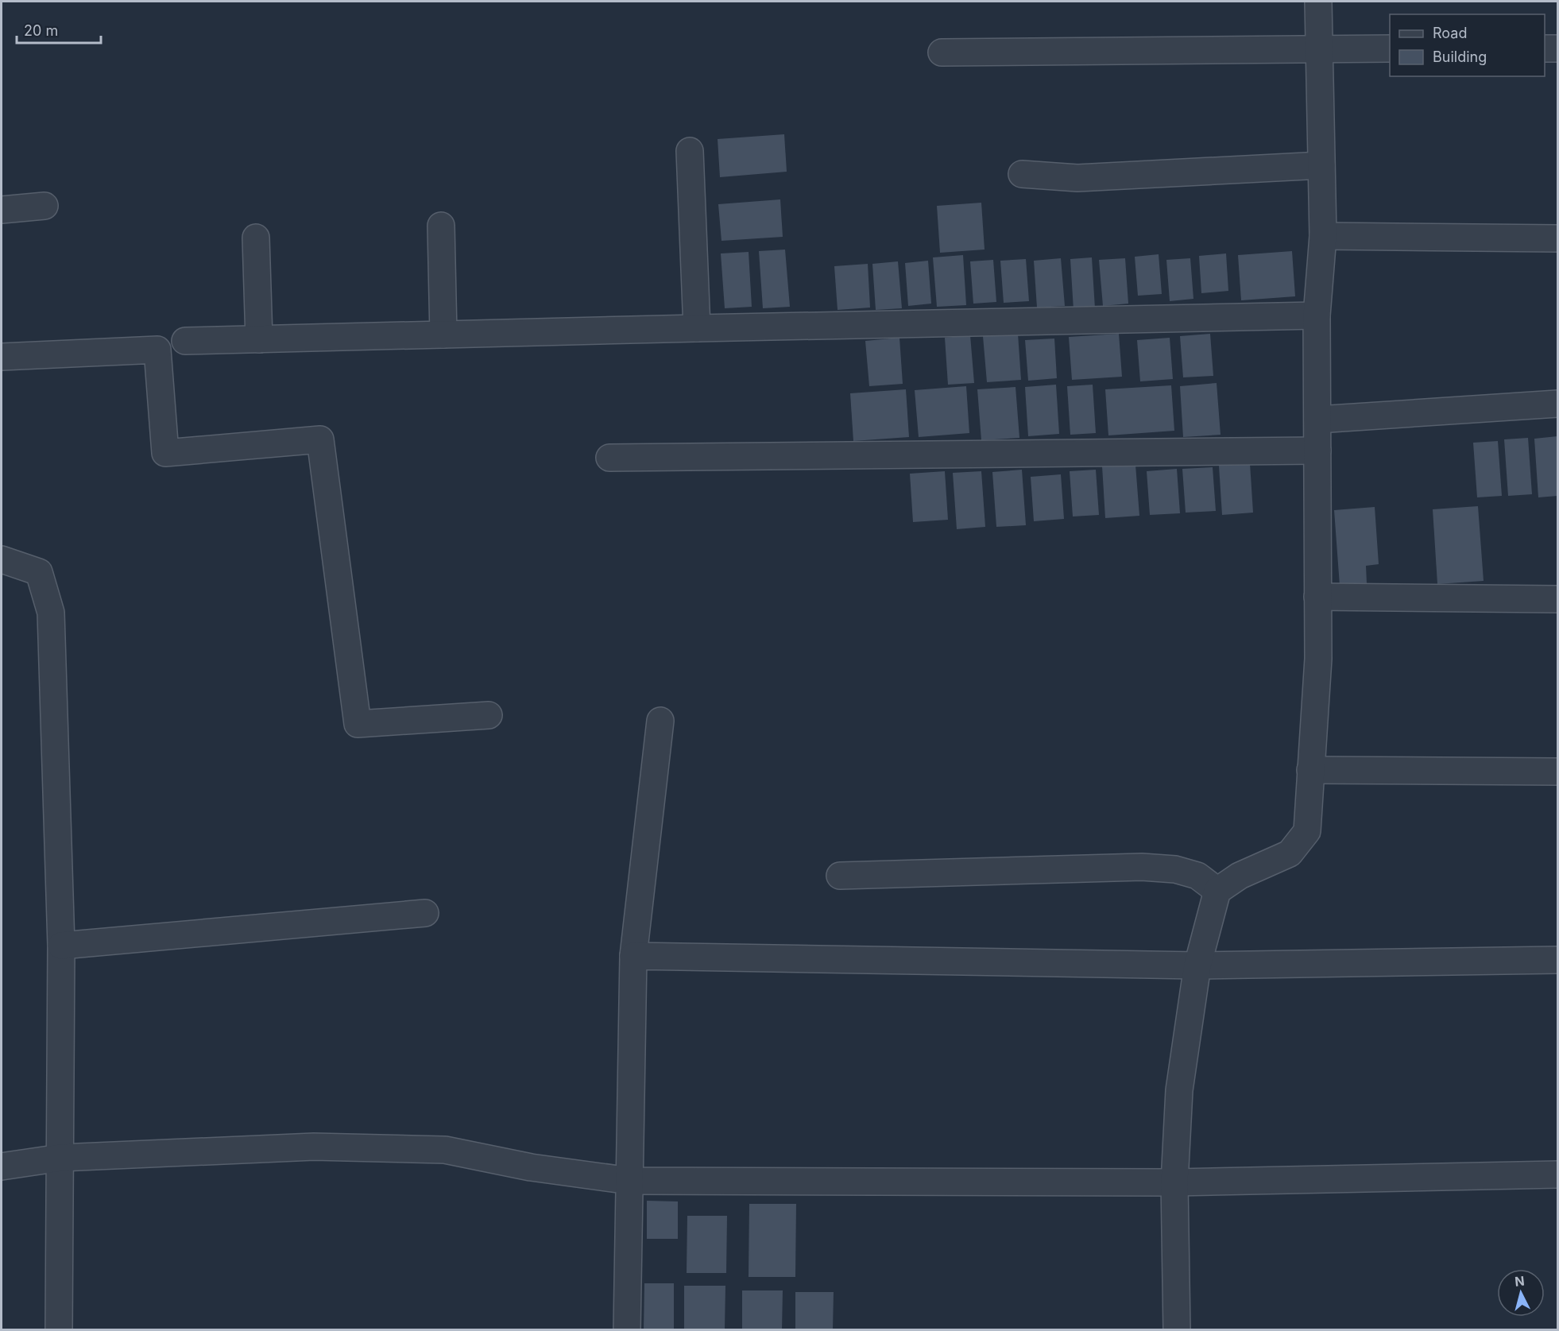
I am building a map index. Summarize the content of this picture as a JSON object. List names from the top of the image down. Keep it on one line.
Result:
{"legend":["Road","Building"],"scale_bar":"20 m","north":"top"}
